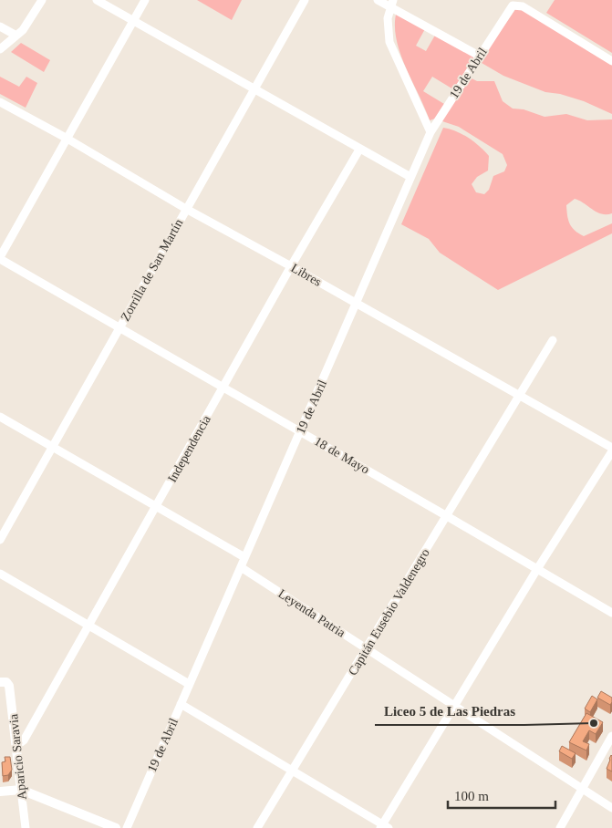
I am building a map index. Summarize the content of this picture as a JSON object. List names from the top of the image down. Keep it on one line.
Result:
{"streets":{"street":["19 de Abril","Zorrilla de San Martín","Libres","Independencia","18 de Mayo","Capitán Eusebio Valdenegro","Leyenda Patria","Aparicio Saravia"]},"crossings":[["19 de Abril","Libres"],["19 de Abril","18 de Mayo"],["19 de Abril","Leyenda Patria"],["Zorrilla de San Martín","Libres"],["Zorrilla de San Martín","18 de Mayo"],["Libres","Independencia"],["Libres","Capitán Eusebio Valdenegro"],["Independencia","18 de Mayo"],["Independencia","Aparicio Saravia"],["18 de Mayo","Capitán Eusebio Valdenegro"],["Capitán Eusebio Valdenegro","Leyenda Patria"]],"places":["Liceo 5 de Las Piedras"],"scale_bar":"100 m"}
